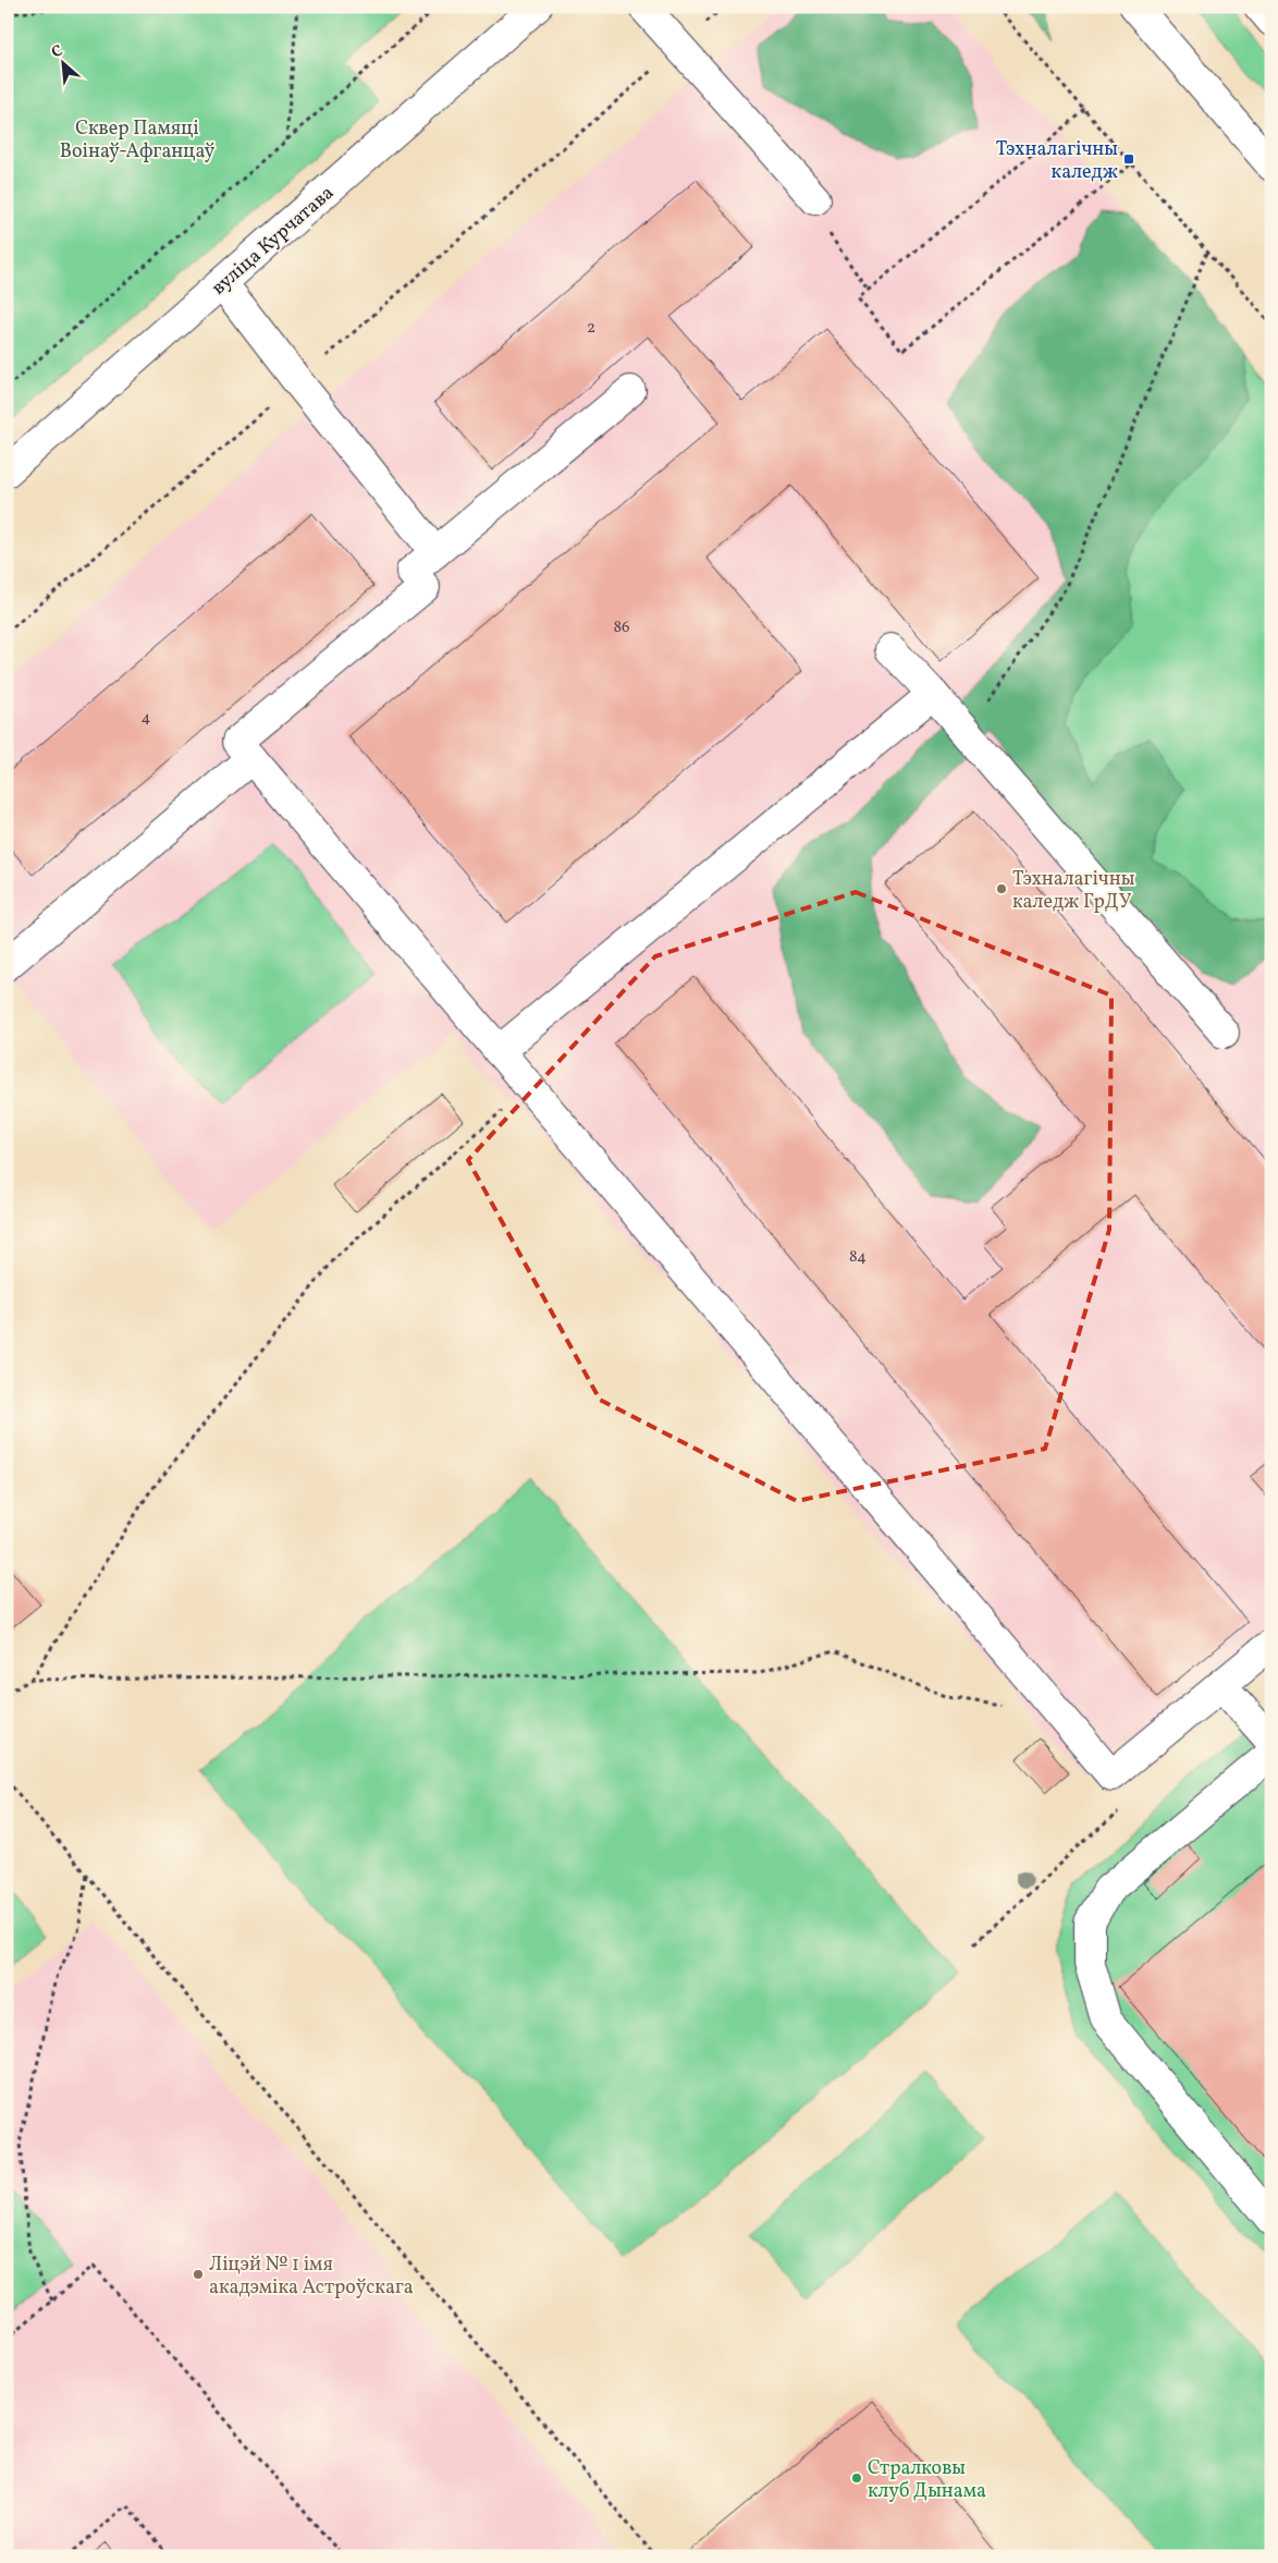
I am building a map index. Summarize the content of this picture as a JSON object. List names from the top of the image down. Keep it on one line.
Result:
{"streets":{"main road":["вуліца Курчатава"]},"parks":["Сквер Памяці Воінаў-Афганцаў"],"places":{"transit":["Тэхналагічны каледж"],"other":["Тэхналагічны каледж ГрДУ","Ліцэй № 1 імя акадэміка Астроўскага","Стралковы клуб Дынама"]},"house_numbers":["2","86","4","84"],"north":"top left"}
